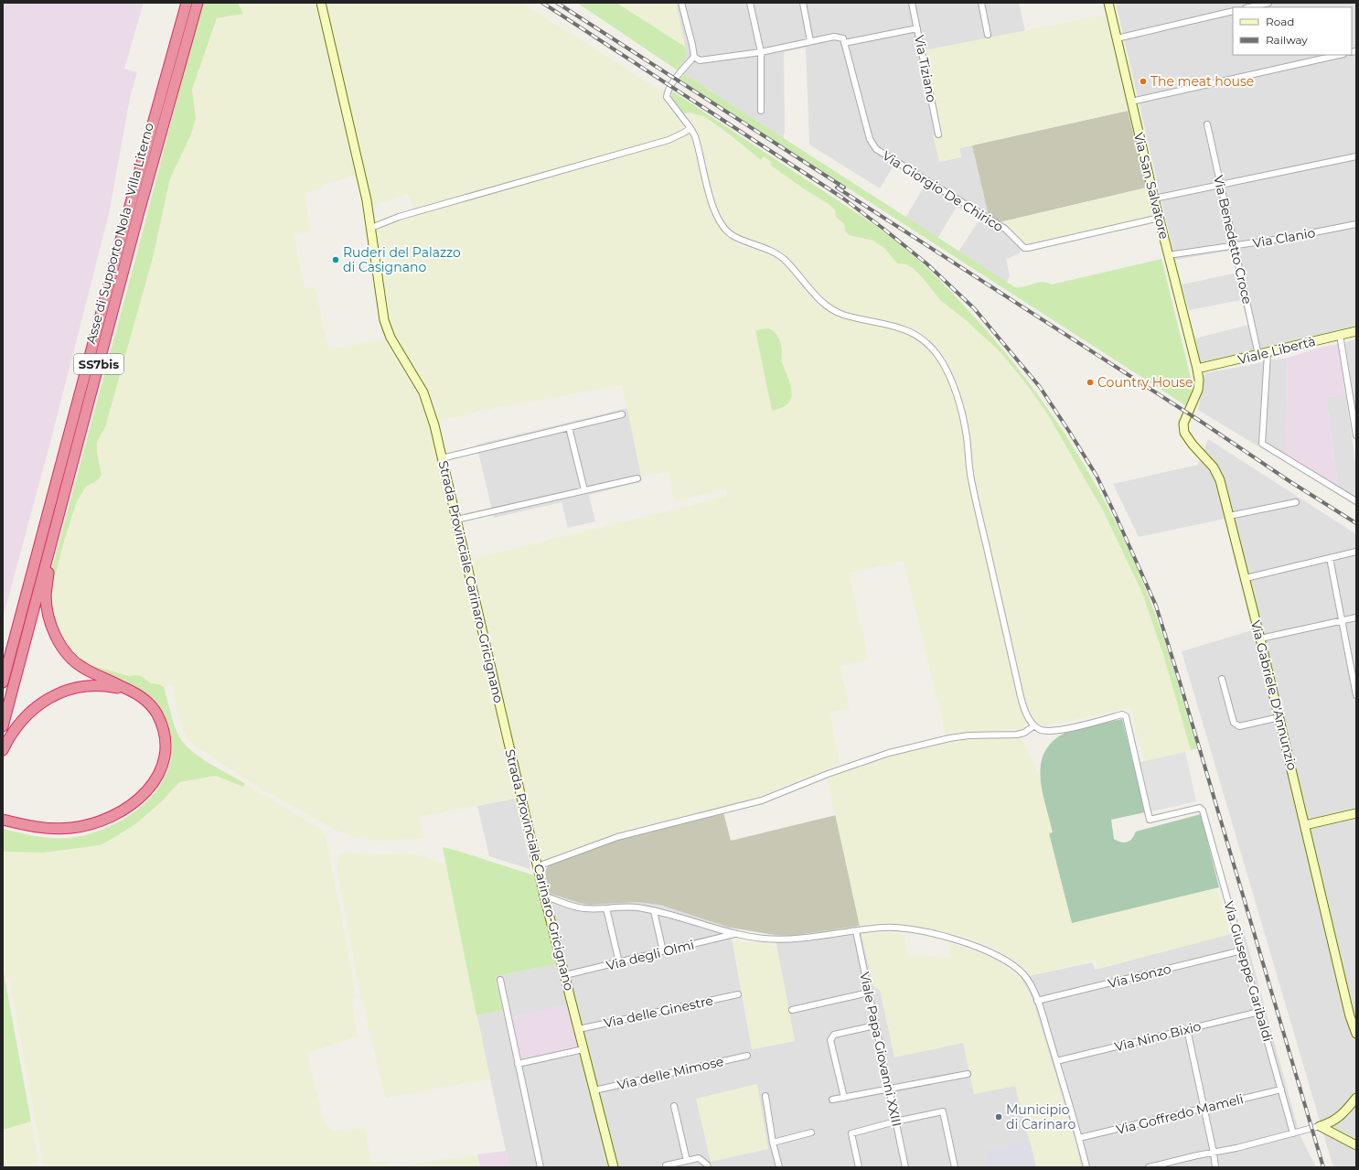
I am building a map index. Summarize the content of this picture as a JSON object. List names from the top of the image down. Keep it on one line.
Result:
{"streets":{"highway":["Asse di Supporto Nola - Villa Literno","SS7bis"],"street":["Via Tiziano","Via San Salvatore","Via Giorgio De Chirico","Via Clanio","Via Benedetto Croce","Viale Libertà","Strada Provinciale Carinaro-Gricignano","Via Gabriele D'Annunzio","Via degli Olmi","Via Giuseppe Garibaldi","Via Isonzo","Via delle Ginestre","Via Nino Bixio","Viale Papa Giovanni XXIII","Via delle Mimose","Via Goffredo Mameli"]},"crossings":[["Via San Salvatore","Via Giorgio De Chirico"],["Via San Salvatore","Via Clanio"],["Via San Salvatore","Viale Libertà"],["Via San Salvatore","Via Gabriele D'Annunzio"],["Via Clanio","Via Benedetto Croce"],["Via Benedetto Croce","Viale Libertà"],["Viale Libertà","Via Gabriele D'Annunzio"],["Strada Provinciale Carinaro-Gricignano","Via degli Olmi"],["Strada Provinciale Carinaro-Gricignano","Via delle Ginestre"],["Strada Provinciale Carinaro-Gricignano","Via delle Mimose"],["Via Giuseppe Garibaldi","Via Isonzo"],["Via Giuseppe Garibaldi","Via Nino Bixio"],["Via Giuseppe Garibaldi","Via Goffredo Mameli"]],"places":["The meat house","Ruderi del Palazzo di Casignano","Country House","Municipio di Carinaro"],"legend":["Road","Railway"]}
